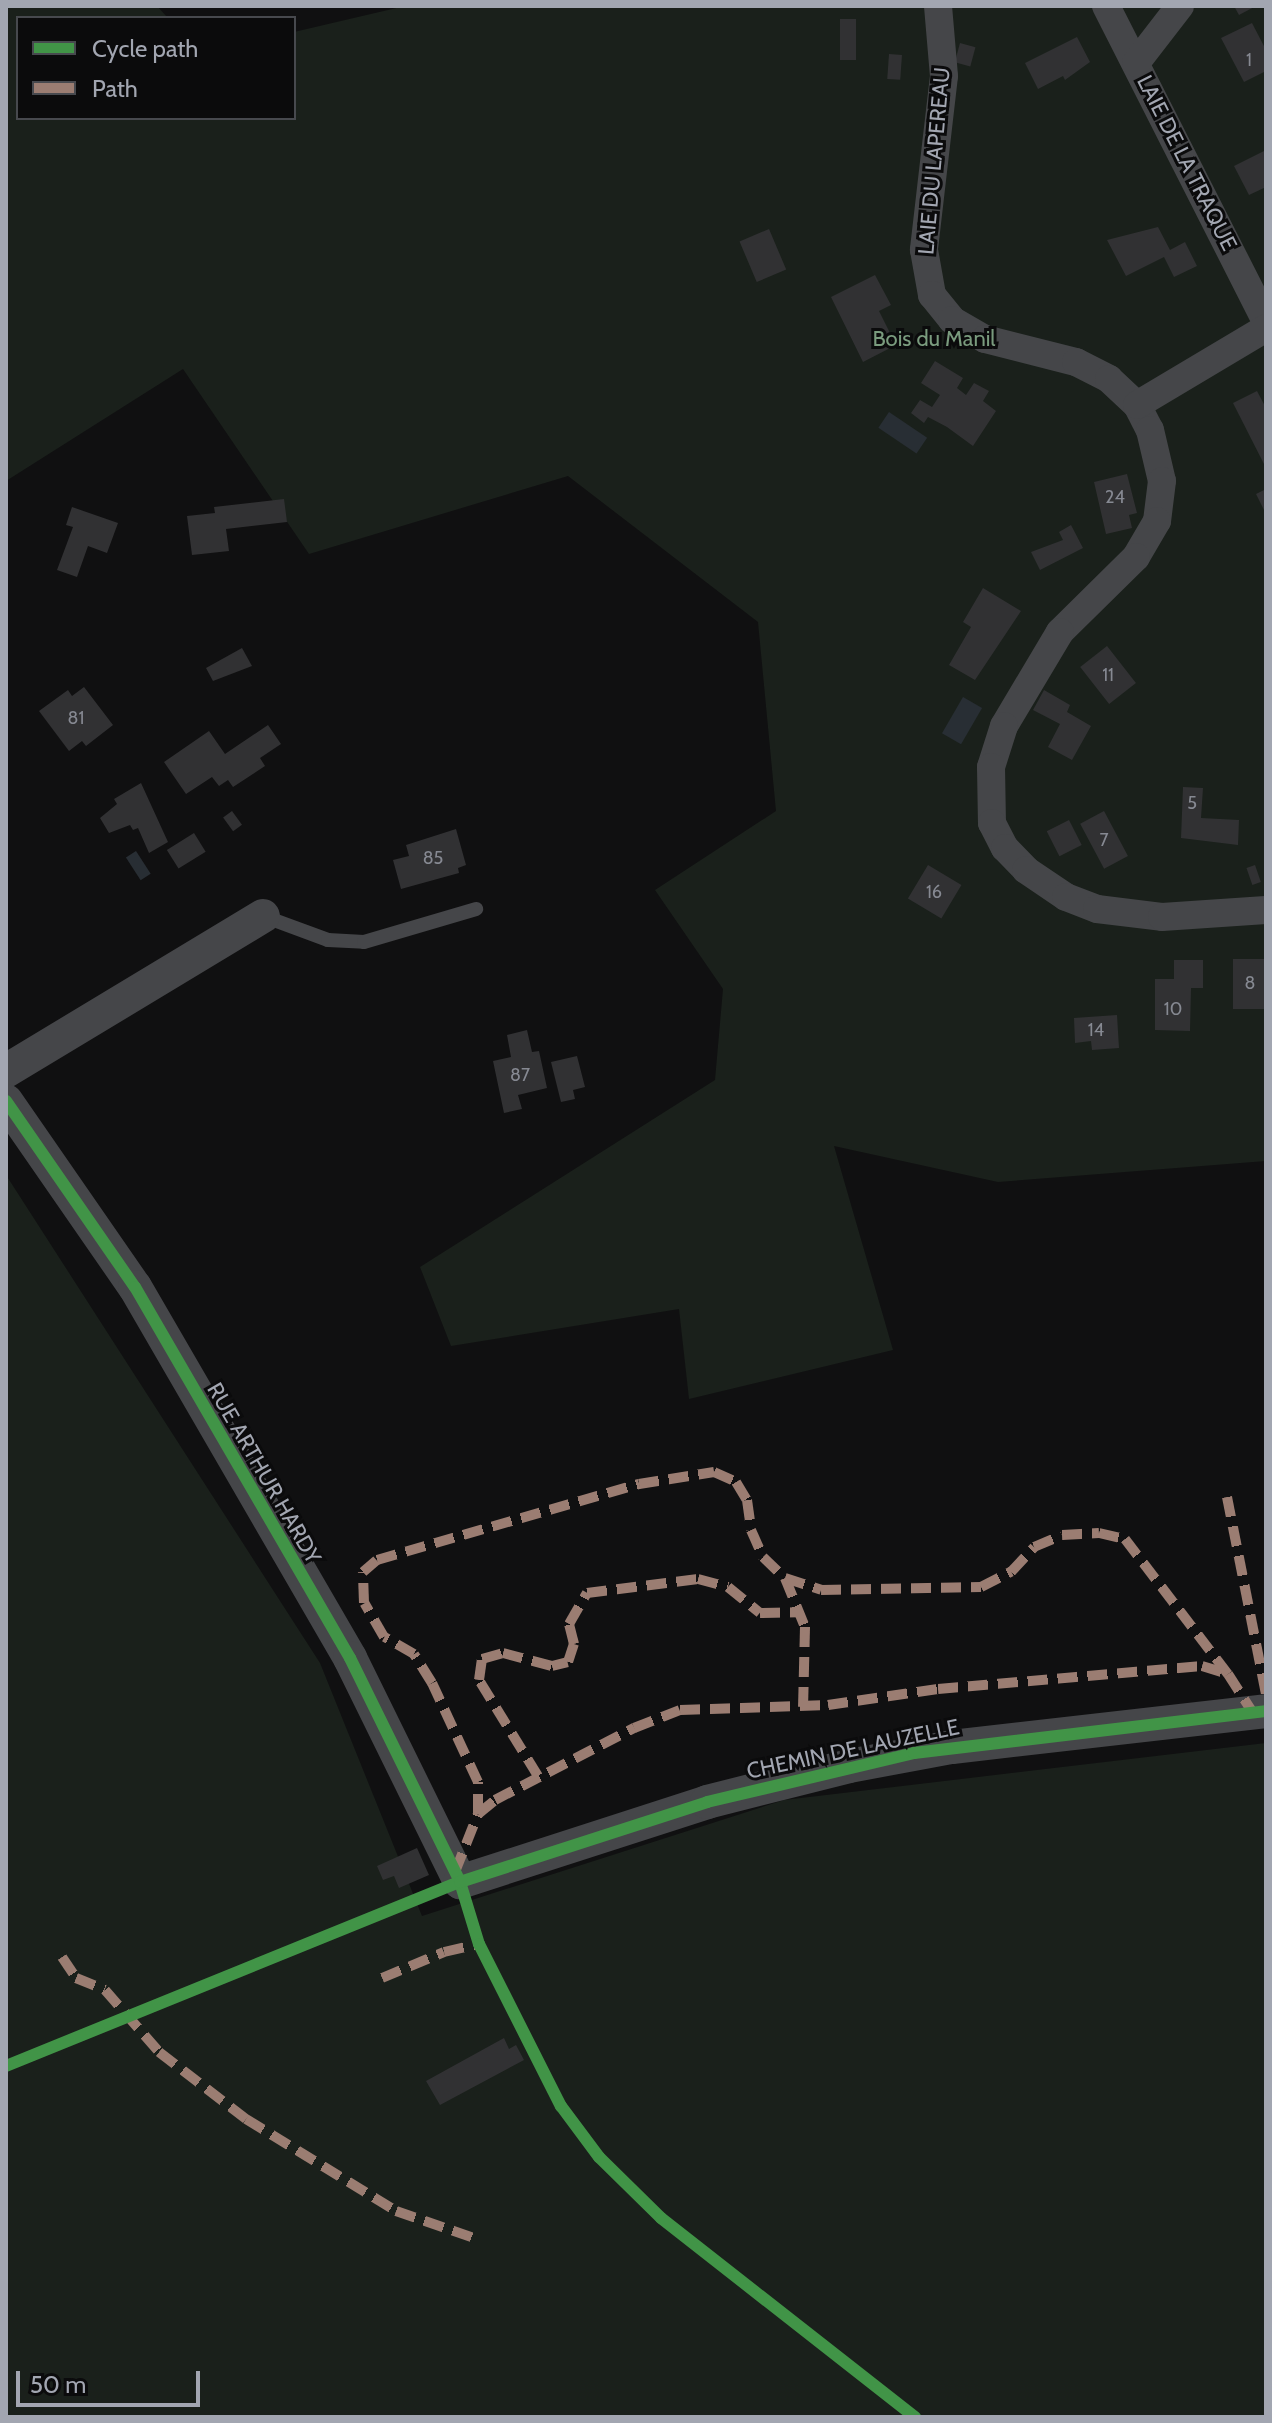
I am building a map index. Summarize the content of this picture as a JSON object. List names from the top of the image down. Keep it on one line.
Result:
{"streets":{"street":["LAIE DU LAPEREAU","LAIE DE LA TRAQUE","RUE ARTHUR HARDY","CHEMIN DE LAUZELLE"]},"crossings":[["RUE ARTHUR HARDY","CHEMIN DE LAUZELLE"]],"parks":["Bois du Manil"],"house_numbers":["1","24","11","81","5","7","85","16","8","10","14","87"],"legend":["Cycle path","Path"],"scale_bar":"50 m"}
